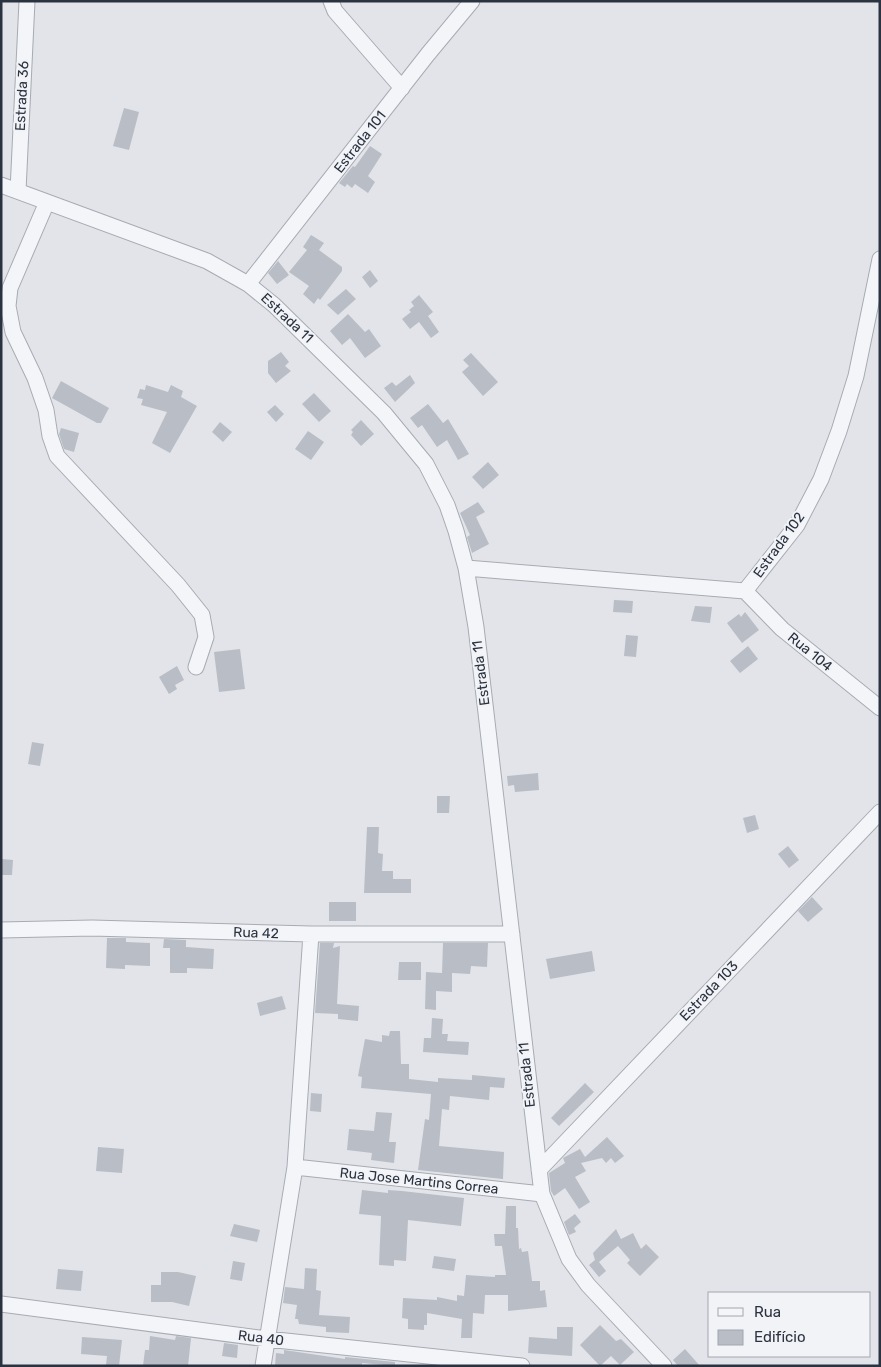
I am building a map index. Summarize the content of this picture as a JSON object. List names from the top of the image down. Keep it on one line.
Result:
{"streets":{"street":["Estrada 36","Estrada 101","Estrada 11","Estrada 102","Rua 104","Rua 42","Estrada 103","Rua Jose Martins Correa","Rua 40"]},"crossings":[["Estrada 36","Estrada 11"],["Estrada 101","Estrada 11"],["Estrada 11","Estrada 102"],["Estrada 11","Rua 42"],["Estrada 11","Estrada 103"],["Estrada 11","Rua Jose Martins Correa"],["Estrada 102","Rua 104"]],"legend":["Rua","Edifício"]}
